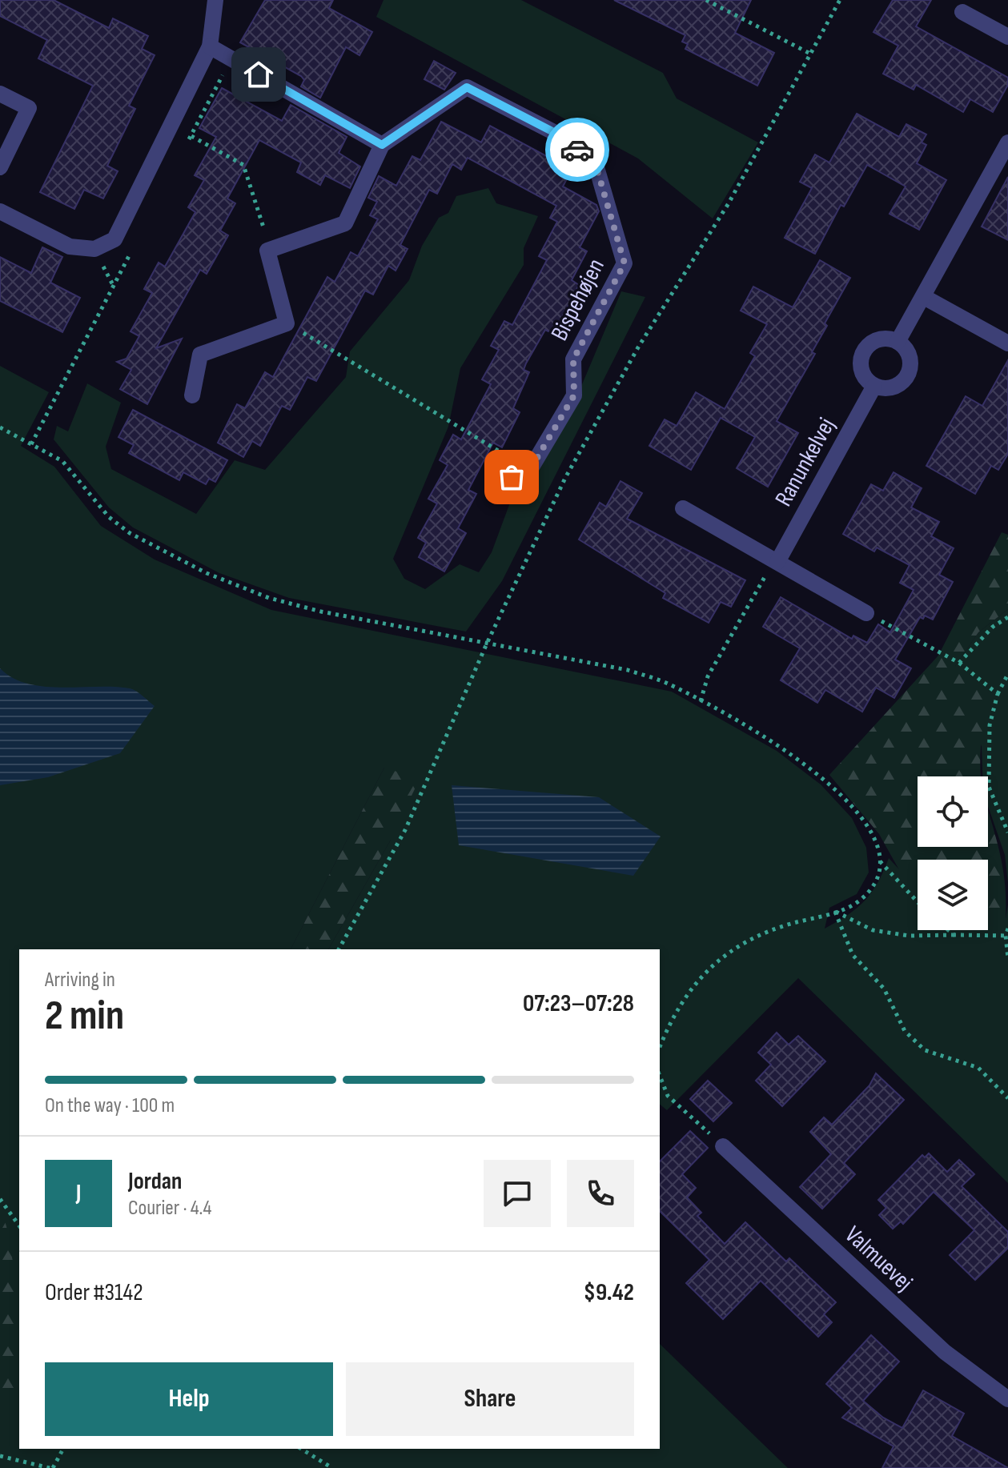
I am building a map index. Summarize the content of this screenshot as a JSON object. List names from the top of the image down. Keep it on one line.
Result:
{"streets":{"street":["Bispehøjen","Ranunkelvej","Valmuevej"]},"page":{"heading":["2 min","Arriving in","07:23–07:28"],"panel":["Jordan","Courier · 4.4","Order #3142","$9.42"],"bar":"On the way · 100 m","round":"J","buttons":["Help","Share"]}}
